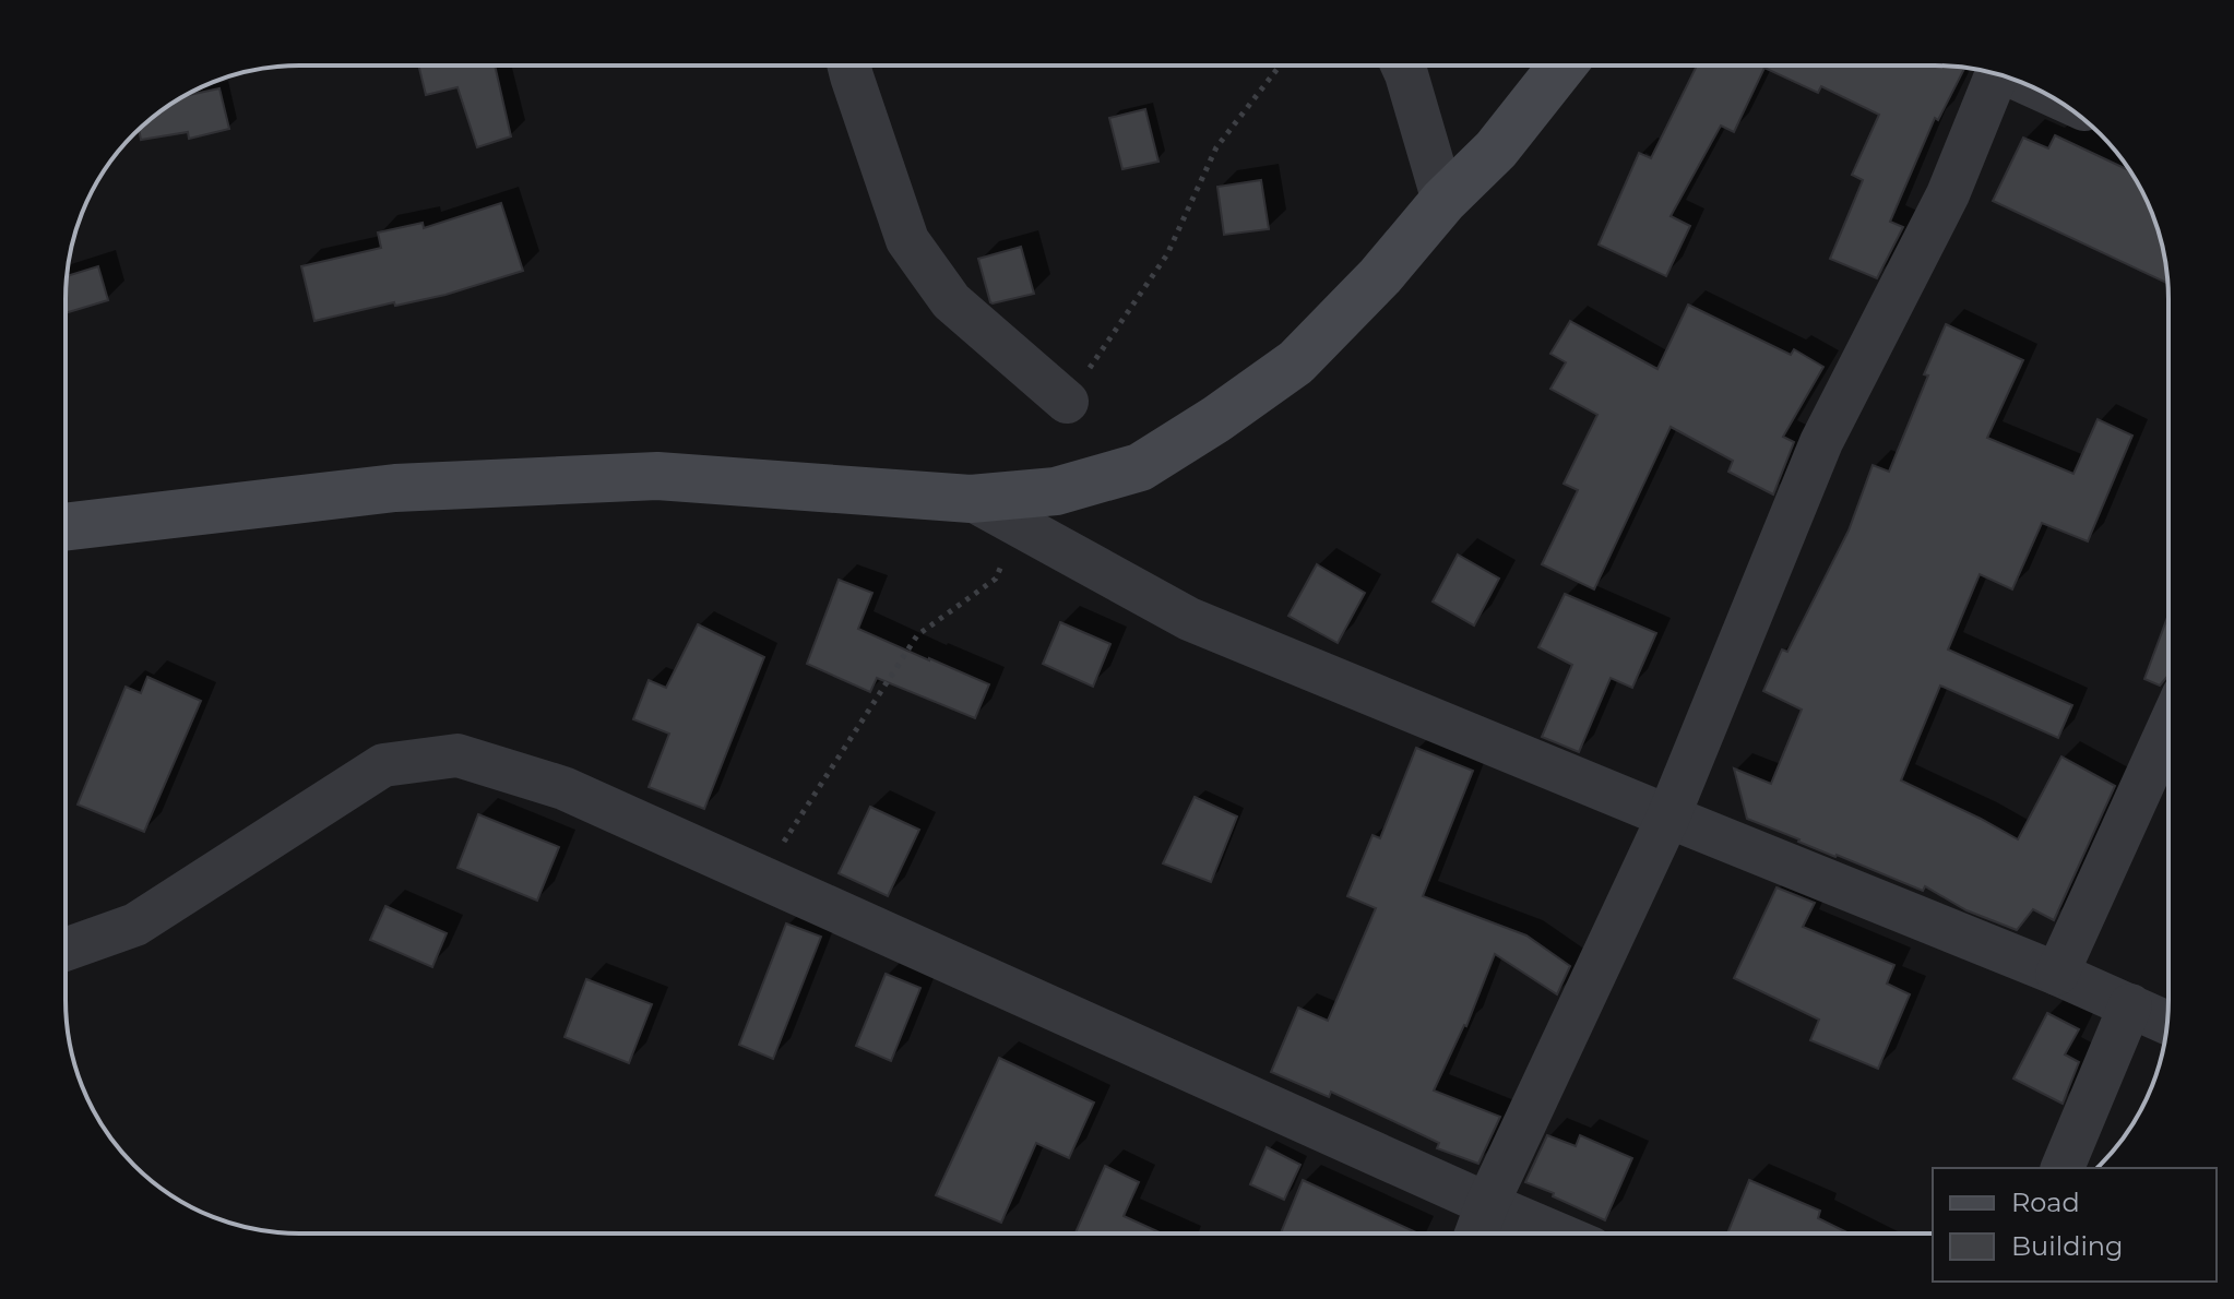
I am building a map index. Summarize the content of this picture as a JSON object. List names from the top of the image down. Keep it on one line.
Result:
{"legend":["Road","Building"]}
